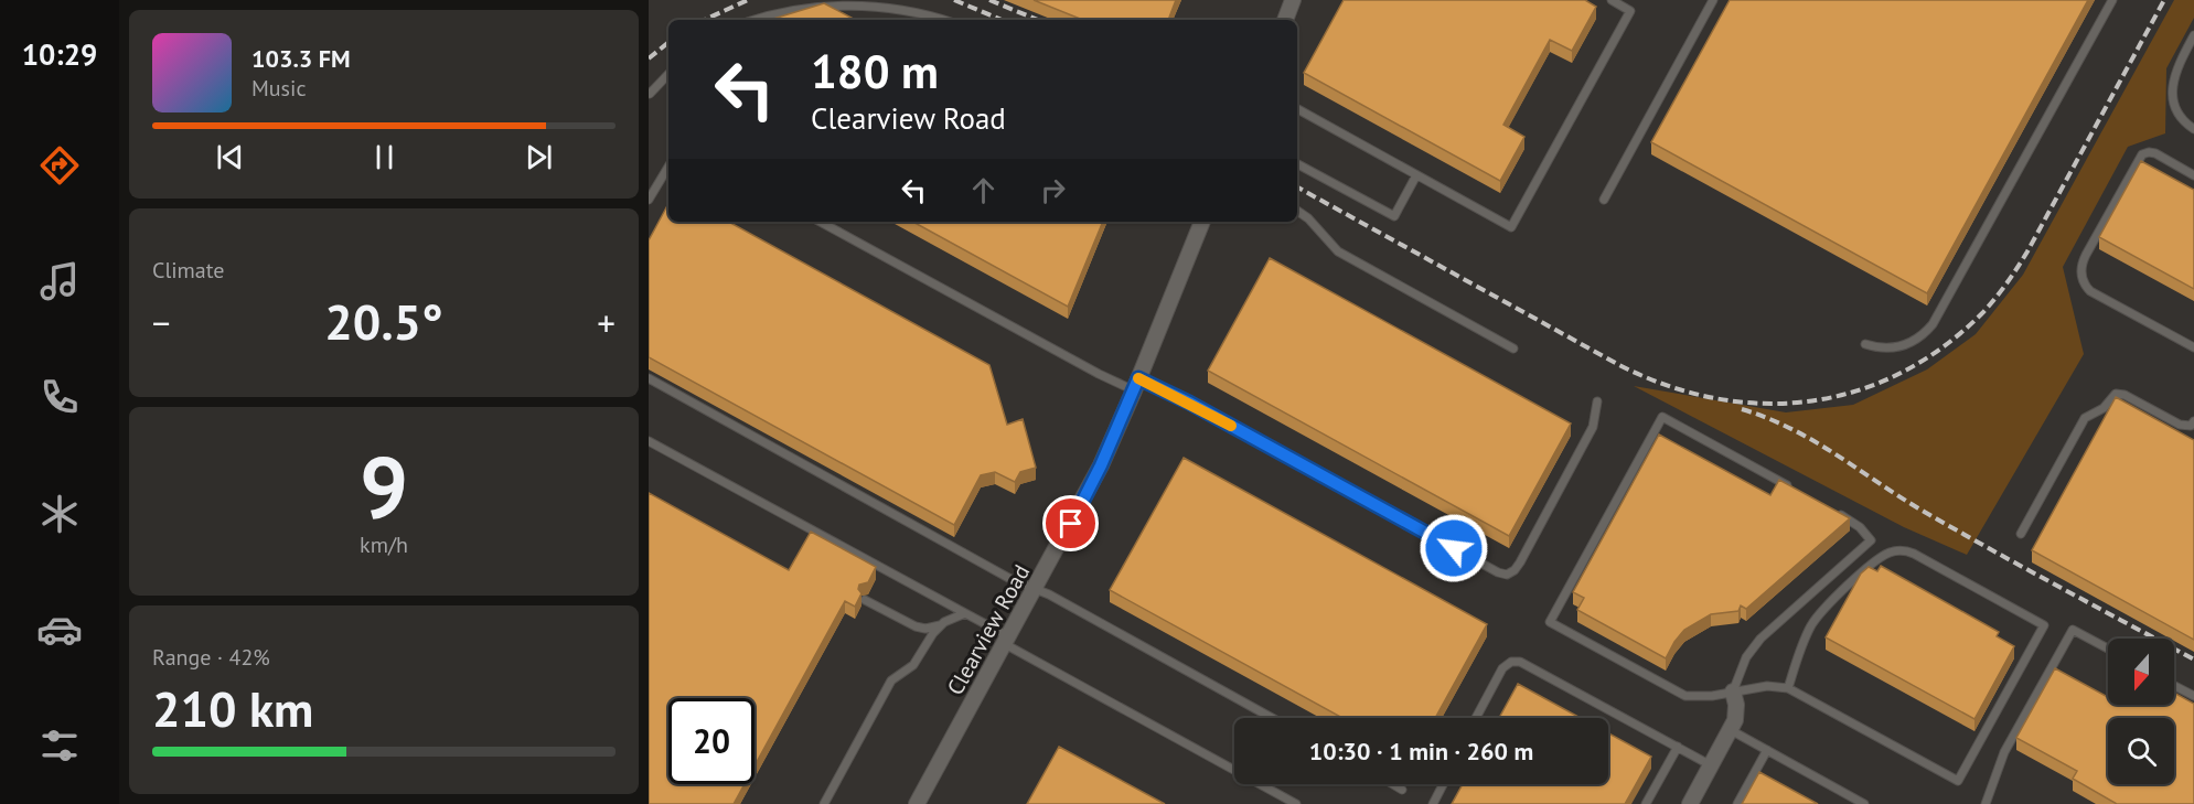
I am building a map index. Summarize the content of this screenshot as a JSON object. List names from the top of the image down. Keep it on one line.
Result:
{"streets":{"street":["Clearview Road"]},"north":"bottom","page":{"tabs":"10:29","turn":["180 m","Clearview Road"],"song":["103.3 FM","Music"],"tile":["Climate",["9","km/h"],["Range · 42%","210 km"]],"heat":["−","20.5°","+"],"limit":"20","trip":"10:30 · 1 min · 260 m"}}
